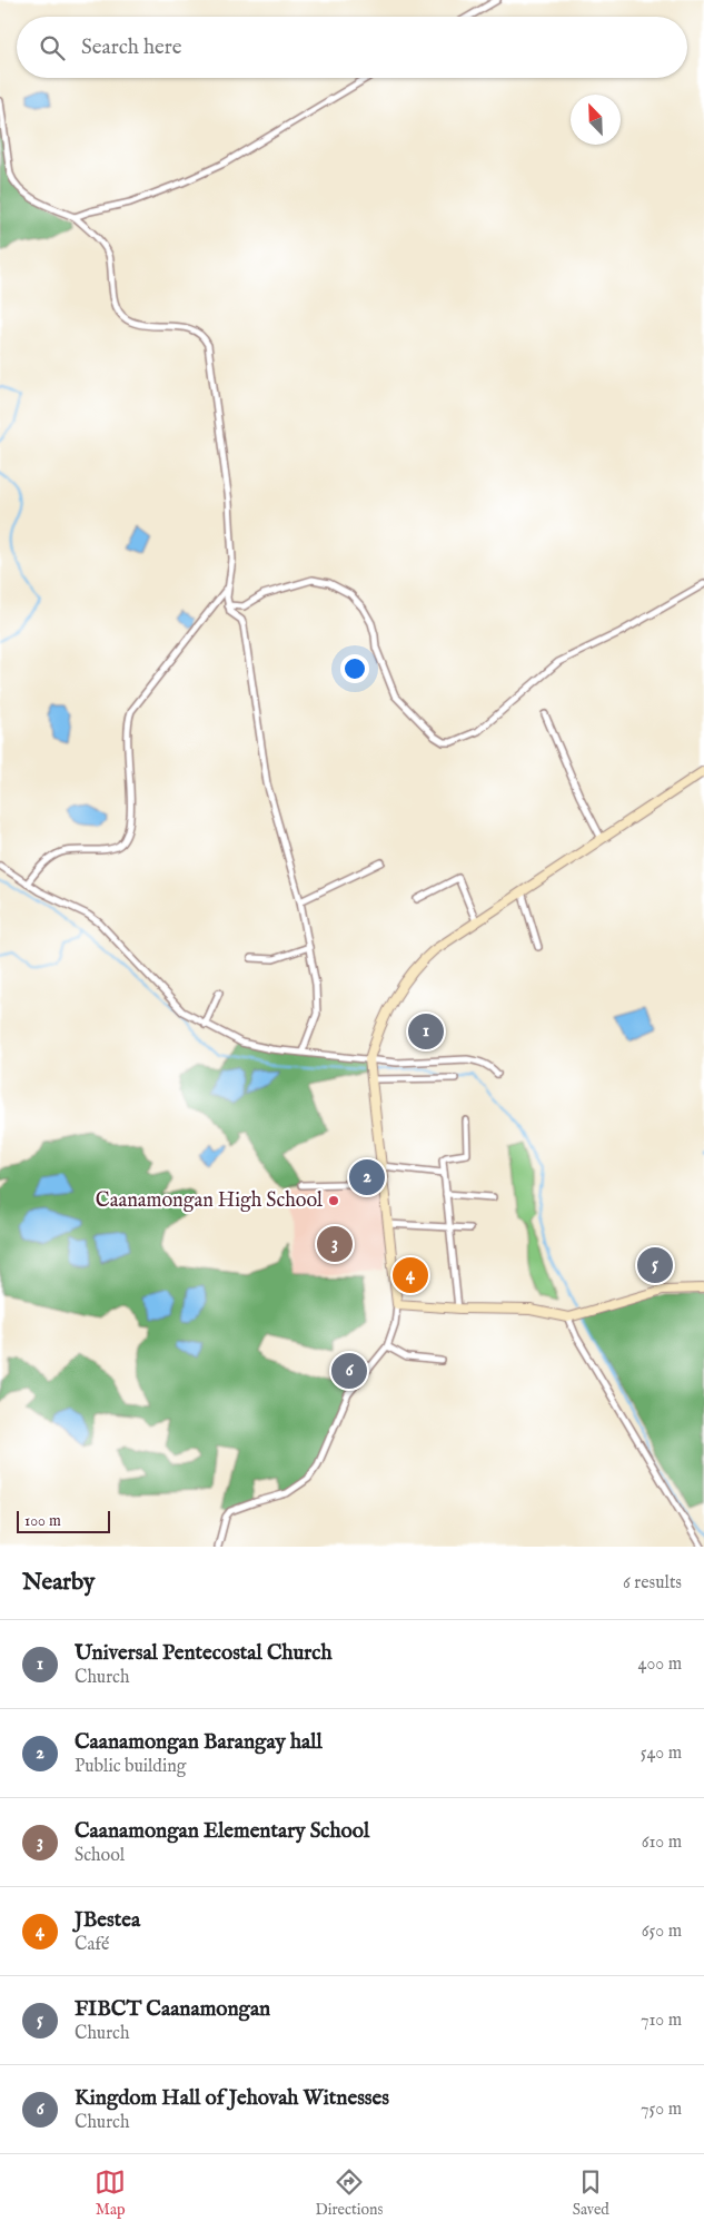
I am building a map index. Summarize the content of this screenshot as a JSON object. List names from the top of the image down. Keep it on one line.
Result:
{"places":["Caanamongan High School"],"scale_bar":"100 m","north":"top left","page":{"search":"Search here","pins":["1","2","3","5","4","6"],"scale":"100 m","heading":["Nearby","6 results"],"list":[{"mark":"1","name":"Universal Pentecostal Church","note":"Church","value":"400 m"},{"mark":"2","name":"Caanamongan Barangay hall","note":"Public building","value":"540 m"},{"mark":"3","name":"Caanamongan Elementary School","note":"School","value":"610 m"},{"mark":"4","name":"JBestea","note":"Café","value":"650 m"},{"mark":"5","name":"FIBCT Caanamongan","note":"Church","value":"710 m"},{"mark":"6","name":"Kingdom Hall of Jehovah Witnesses","note":"Church","value":"750 m"}],"nav":["Map","Directions","Saved"]}}
